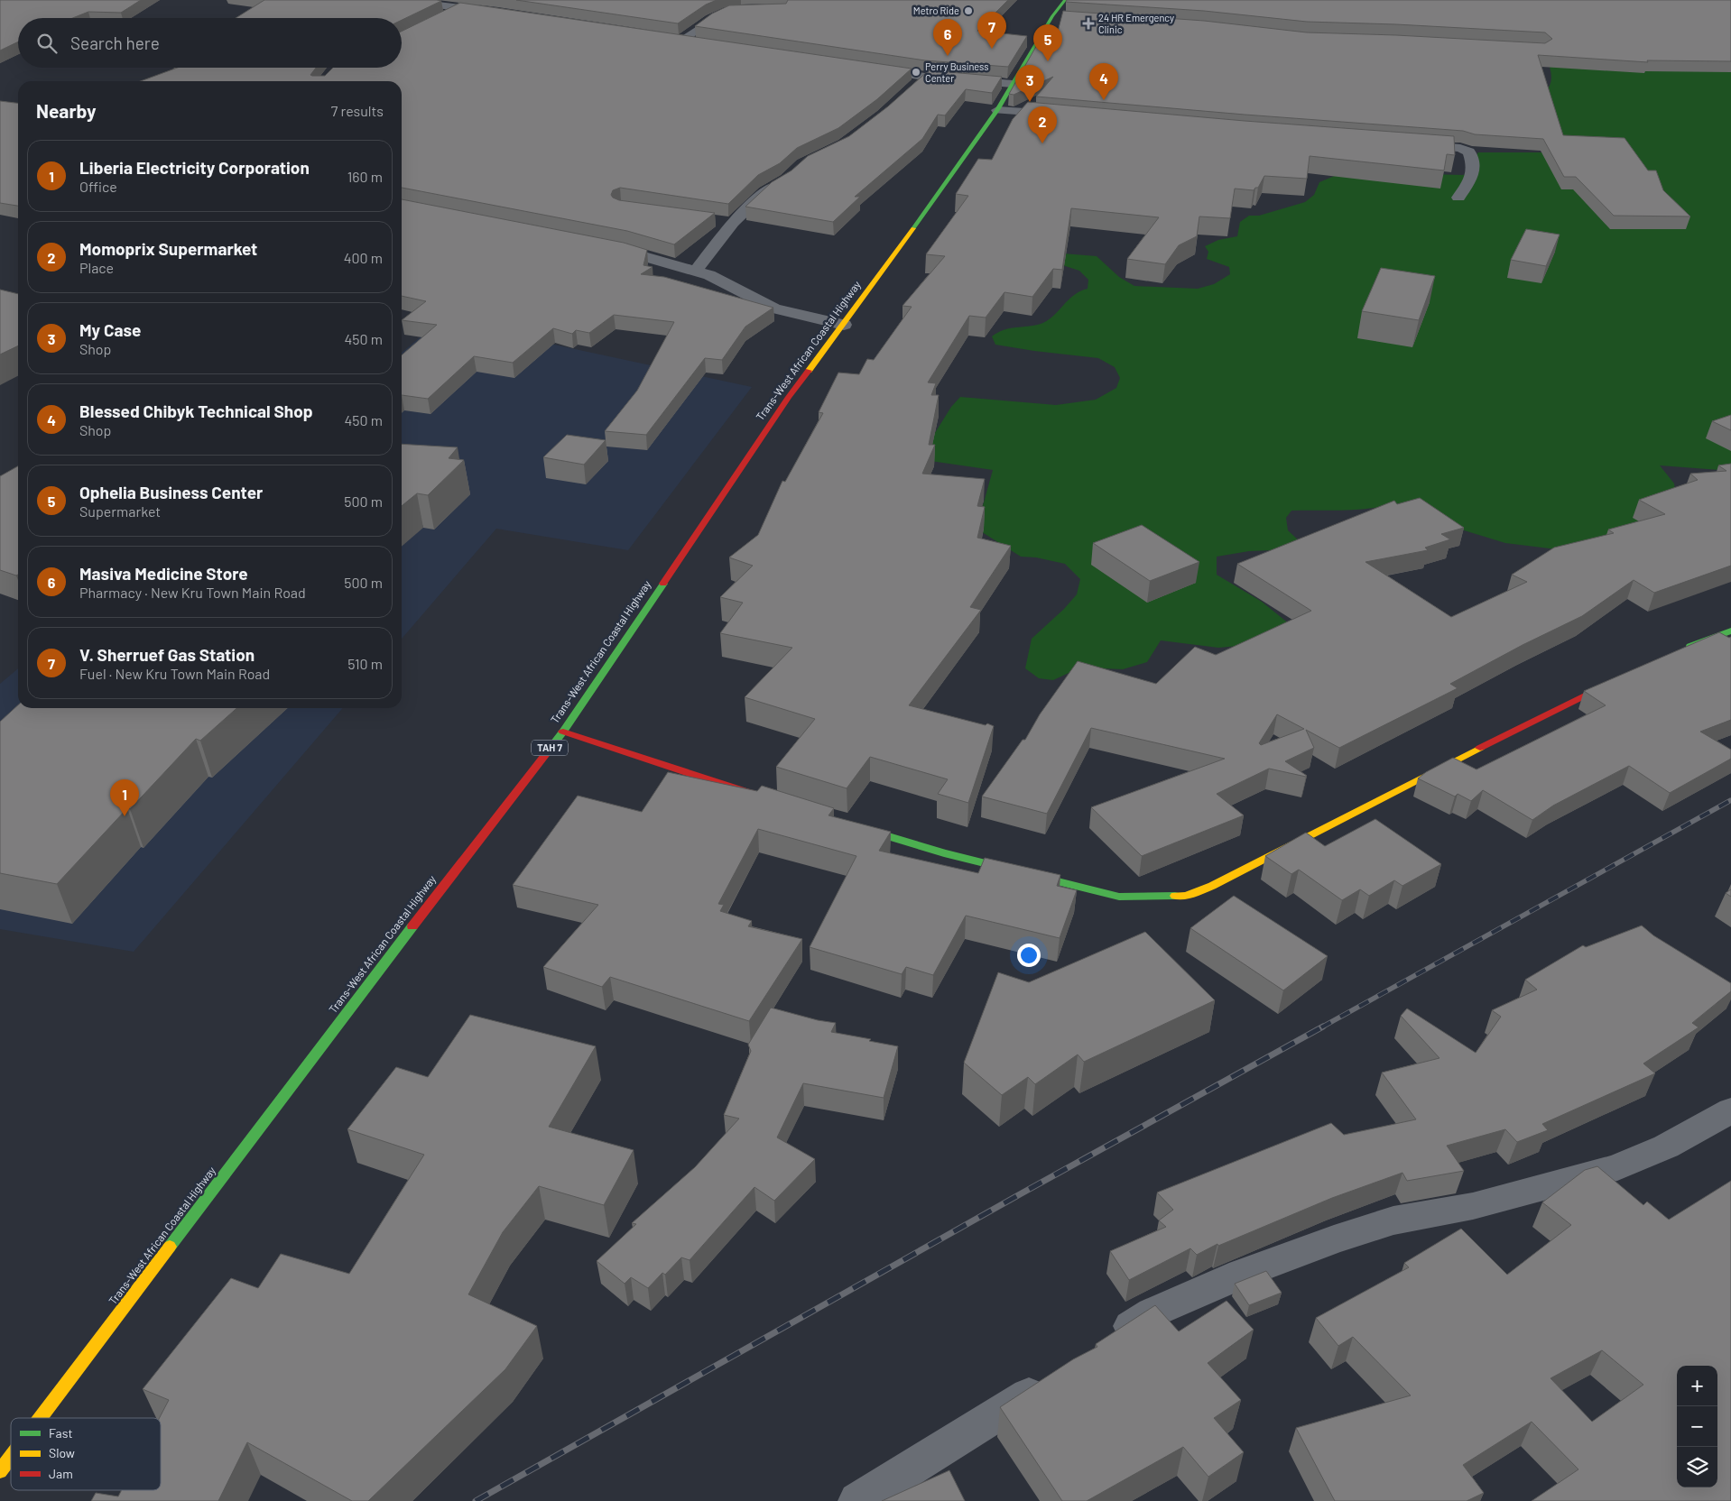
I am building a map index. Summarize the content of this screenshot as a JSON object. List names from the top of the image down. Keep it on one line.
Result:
{"streets":{"main road":["Trans-West African Coastal Highway","TAH 7"]},"places":{"other":["Metro Ride","Perry Business Center"],"health":["24 HR Emergency Clinic"]},"legend":["Fast","Slow","Jam"],"page":{"pins":["7","6","5","4","3","2","1"],"search":"Search here","heading":["Nearby","7 results"],"list":[{"mark":"1","name":"Liberia Electricity Corporation","note":"Office","value":"160 m"},{"mark":"2","name":"Momoprix Supermarket","note":"Place","value":"400 m"},{"mark":"3","name":"My Case","note":"Shop","value":"450 m"},{"mark":"4","name":"Blessed Chibyk Technical Shop","note":"Shop","value":"450 m"},{"mark":"5","name":"Ophelia Business Center","note":"Supermarket","value":"500 m"},{"mark":"6","name":"Masiva Medicine Store","note":"Pharmacy · New Kru Town Main Road","value":"500 m"},{"mark":"7","name":"V. Sherruef Gas Station","note":"Fuel · New Kru Town Main Road","value":"510 m"}],"map_buttons":["+","−"]}}
